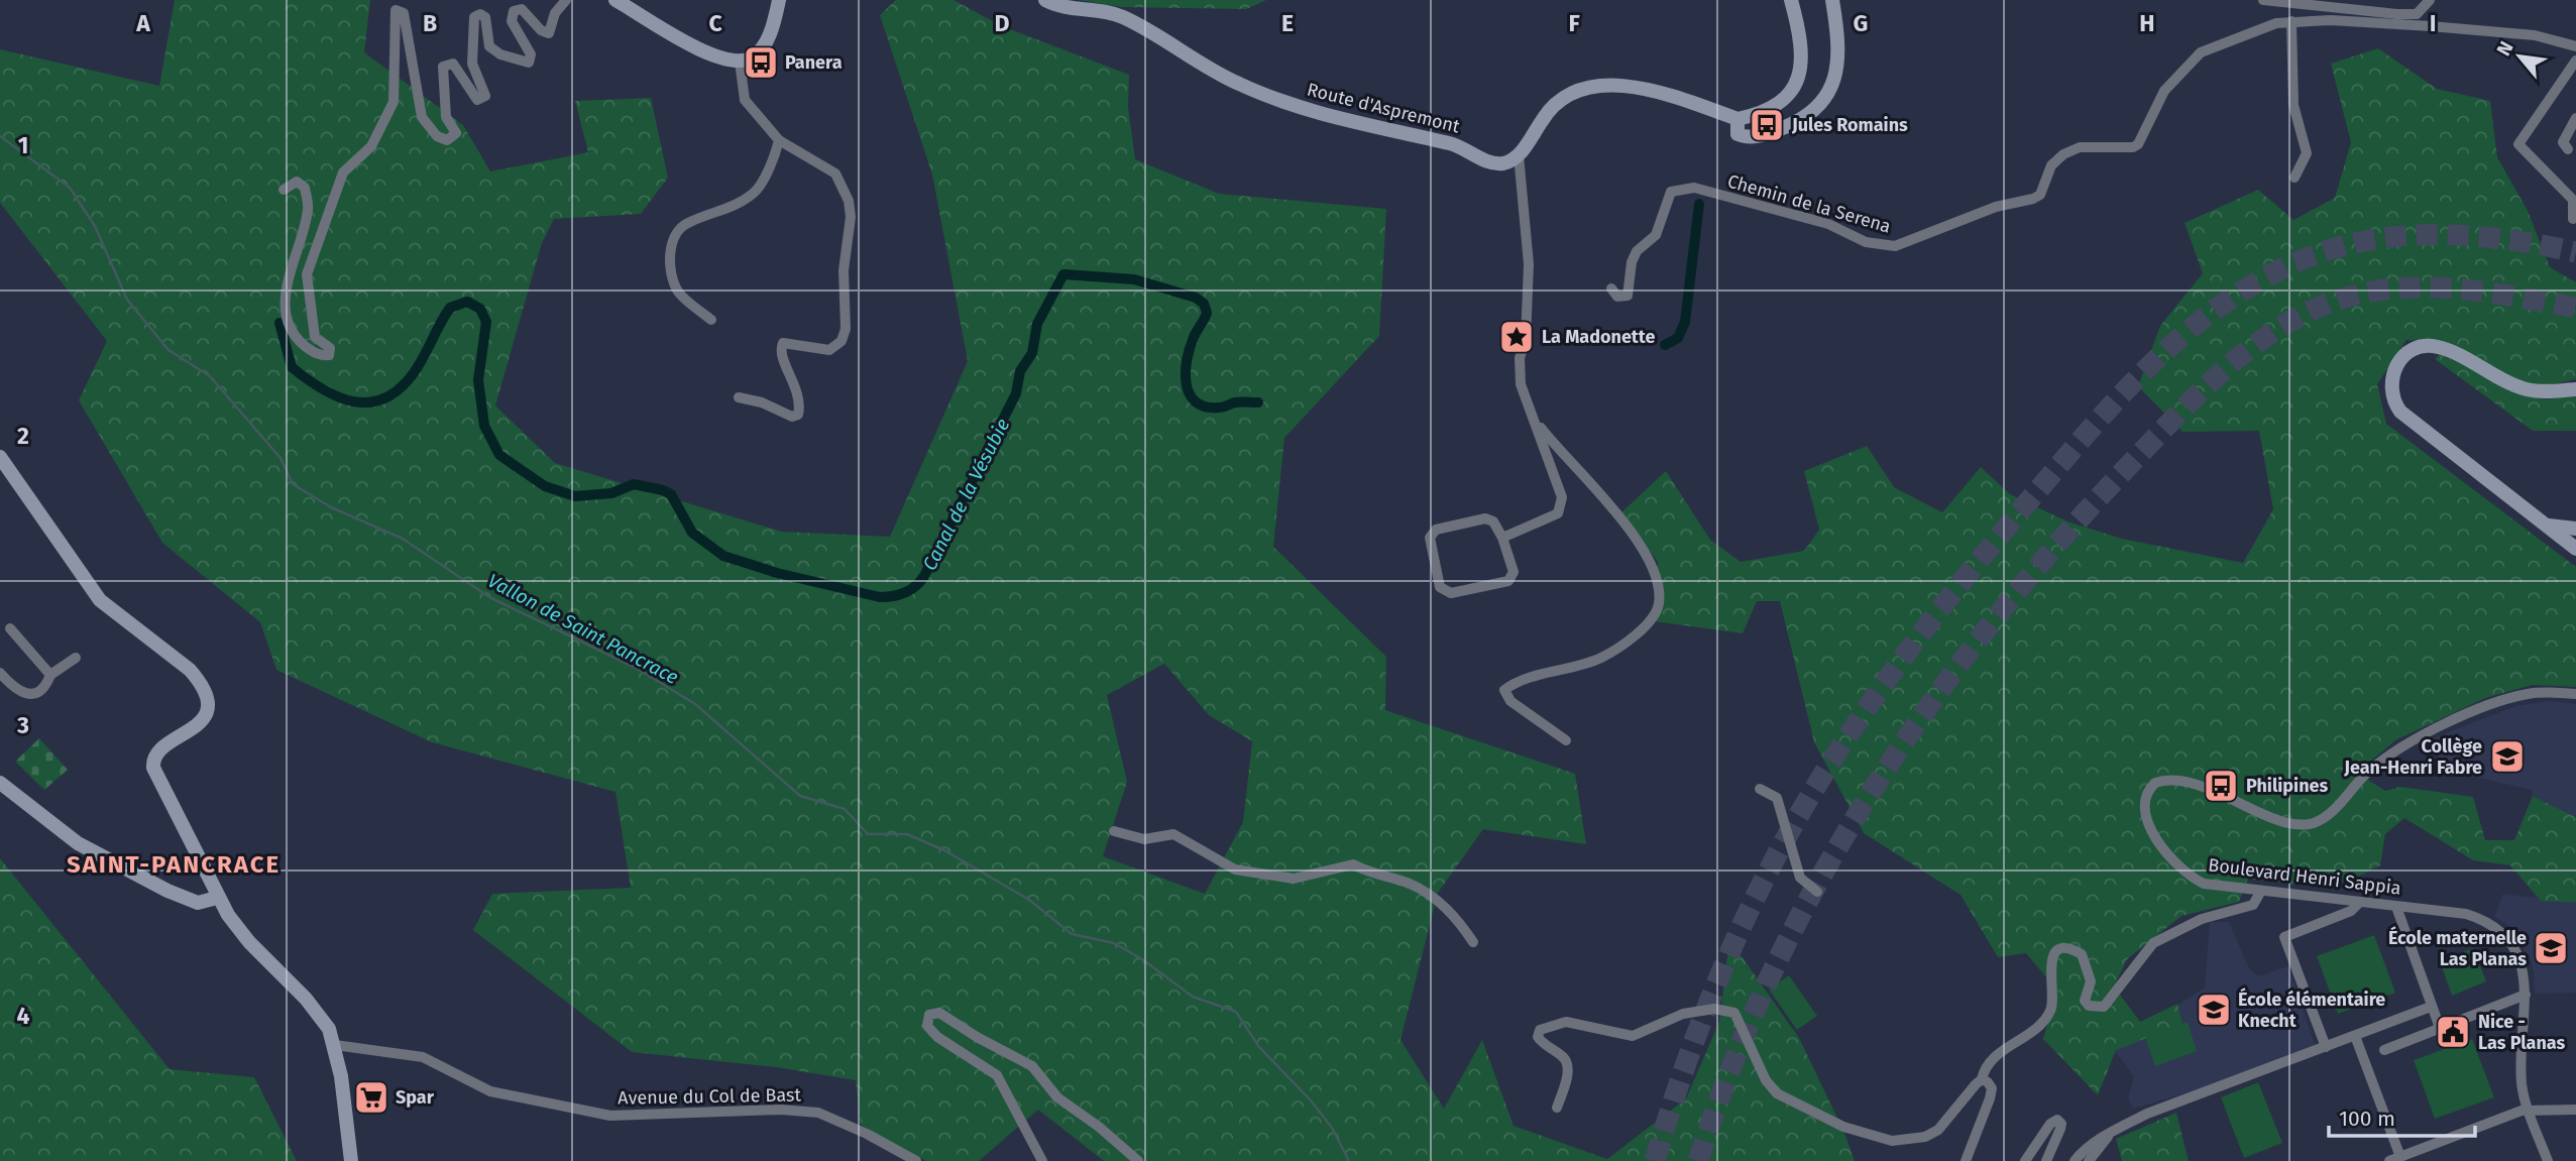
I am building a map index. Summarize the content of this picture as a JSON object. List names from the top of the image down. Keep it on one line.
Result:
{"streets":{"street":["Route d'Aspremont","Chemin de la Serena","Boulevard Henri Sappia","Avenue du Col de Bast"]},"districts":["SAINT-PANCRACE"],"water":["Canal de la Vésubie","Vallon de Saint Pancrace"],"places":{"bus stop":["Panera","Jules Romains","Philipines"],"place":["La Madonette"],"school or university":["Collège Jean-Henri Fabre","École maternelle Las Planas","École élémentaire Knecht"],"public building":["Nice - Las Planas"],"supermarket":["Spar"]},"scale_bar":"100 m","north":"top left","grid":{"columns":["A","B","C","D","E","F","G","H","I"],"rows":["1","2","3","4"]}}
